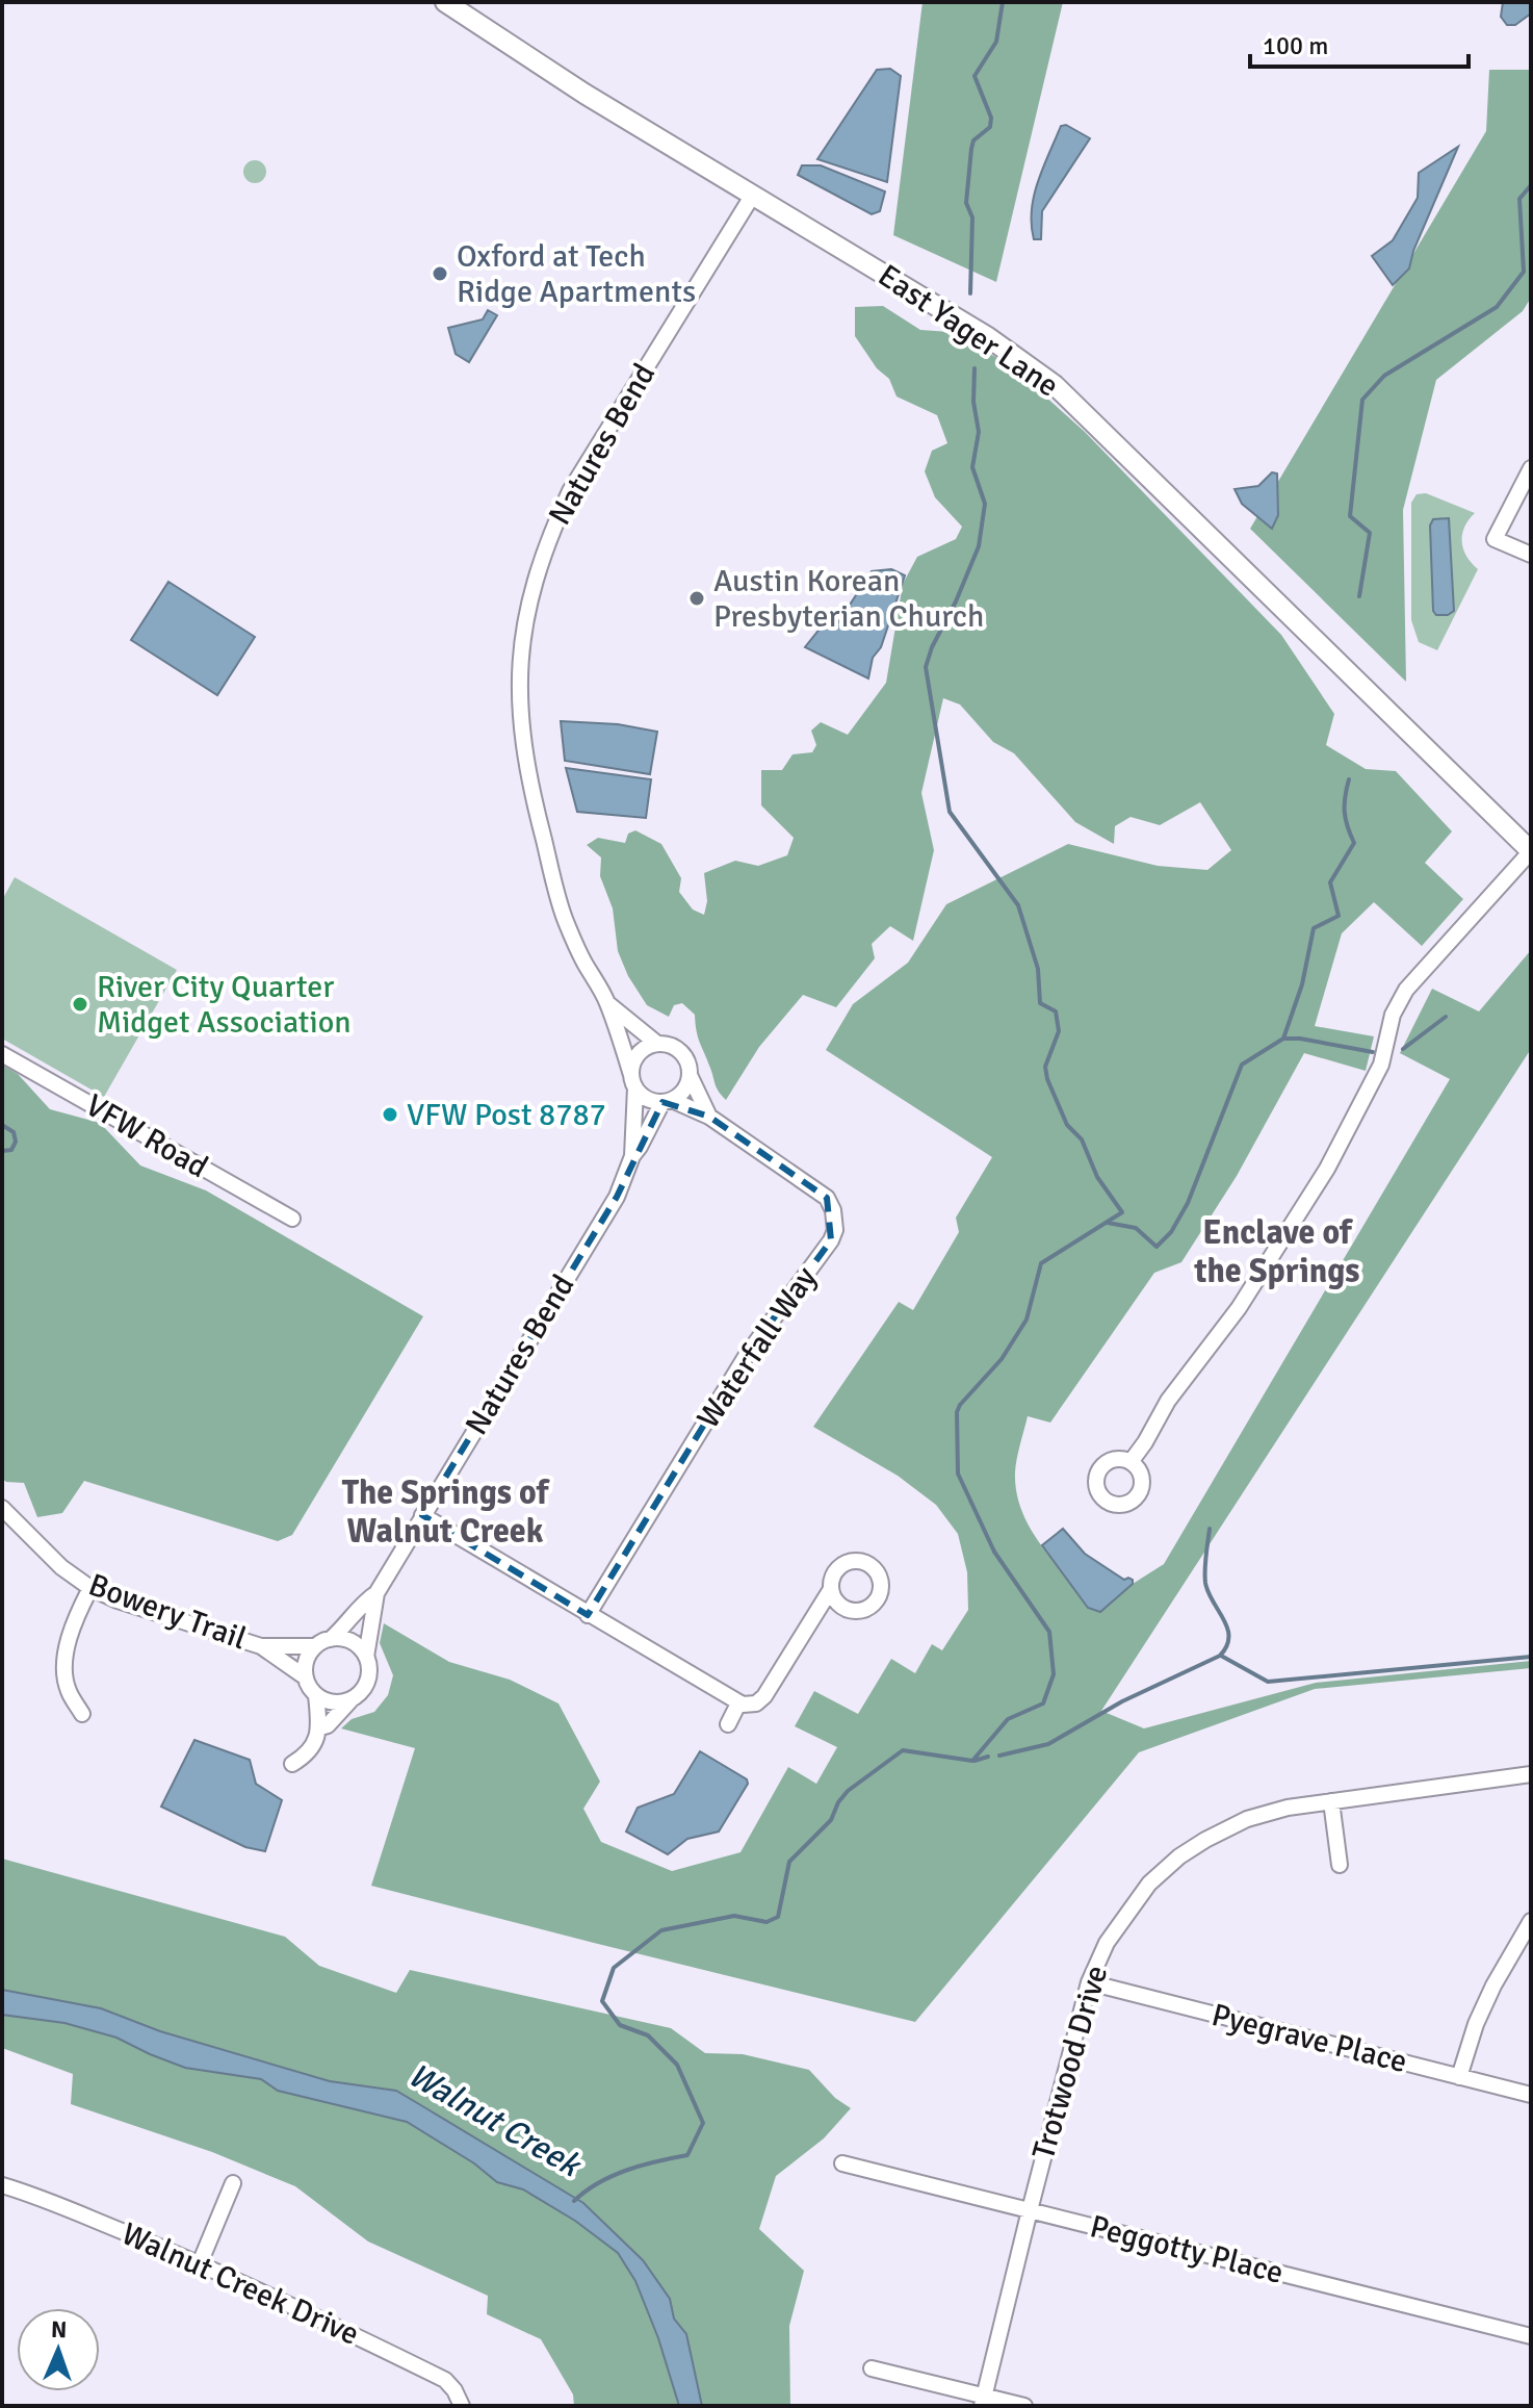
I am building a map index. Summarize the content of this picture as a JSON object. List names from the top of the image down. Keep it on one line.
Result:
{"streets":{"street":["East Yager Lane","Natures Bend","VFW Road","Waterfall Way","Bowery Trail","Pyegrave Place","Trotwood Drive","Peggotty Place","Walnut Creek Drive"]},"crossings":[["East Yager Lane","Natures Bend"],["Natures Bend","Waterfall Way"],["Natures Bend","Bowery Trail"],["Pyegrave Place","Trotwood Drive"],["Trotwood Drive","Peggotty Place"]],"districts":["Enclave of the Springs","The Springs of Walnut Creek"],"water":["Walnut Creek"],"places":["Oxford at Tech Ridge Apartments","Austin Korean Presbyterian Church","River City Quarter Midget Association","VFW Post 8787"],"scale_bar":"100 m","north":"top"}
